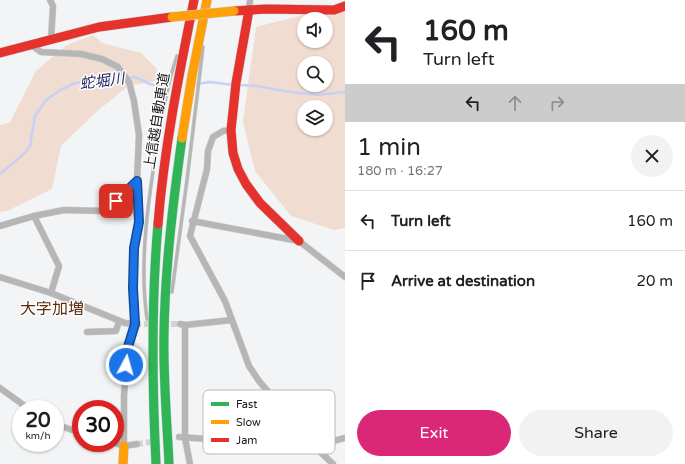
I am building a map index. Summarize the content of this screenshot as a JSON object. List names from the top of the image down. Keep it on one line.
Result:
{"streets":{"main road":["上信越自動車道"]},"districts":["大字加増"],"water":["蛇堀川"],"legend":["Fast","Slow","Jam"],"page":{"turn":["160 m","Turn left"],"heading":["1 min","180 m · 16:27"],"list":[{"name":"Turn left","value":"160 m"},{"name":"Arrive at destination","value":"20 m"}],"speed":"20 km/h","limit":"30","buttons":["Exit","Share"]}}
